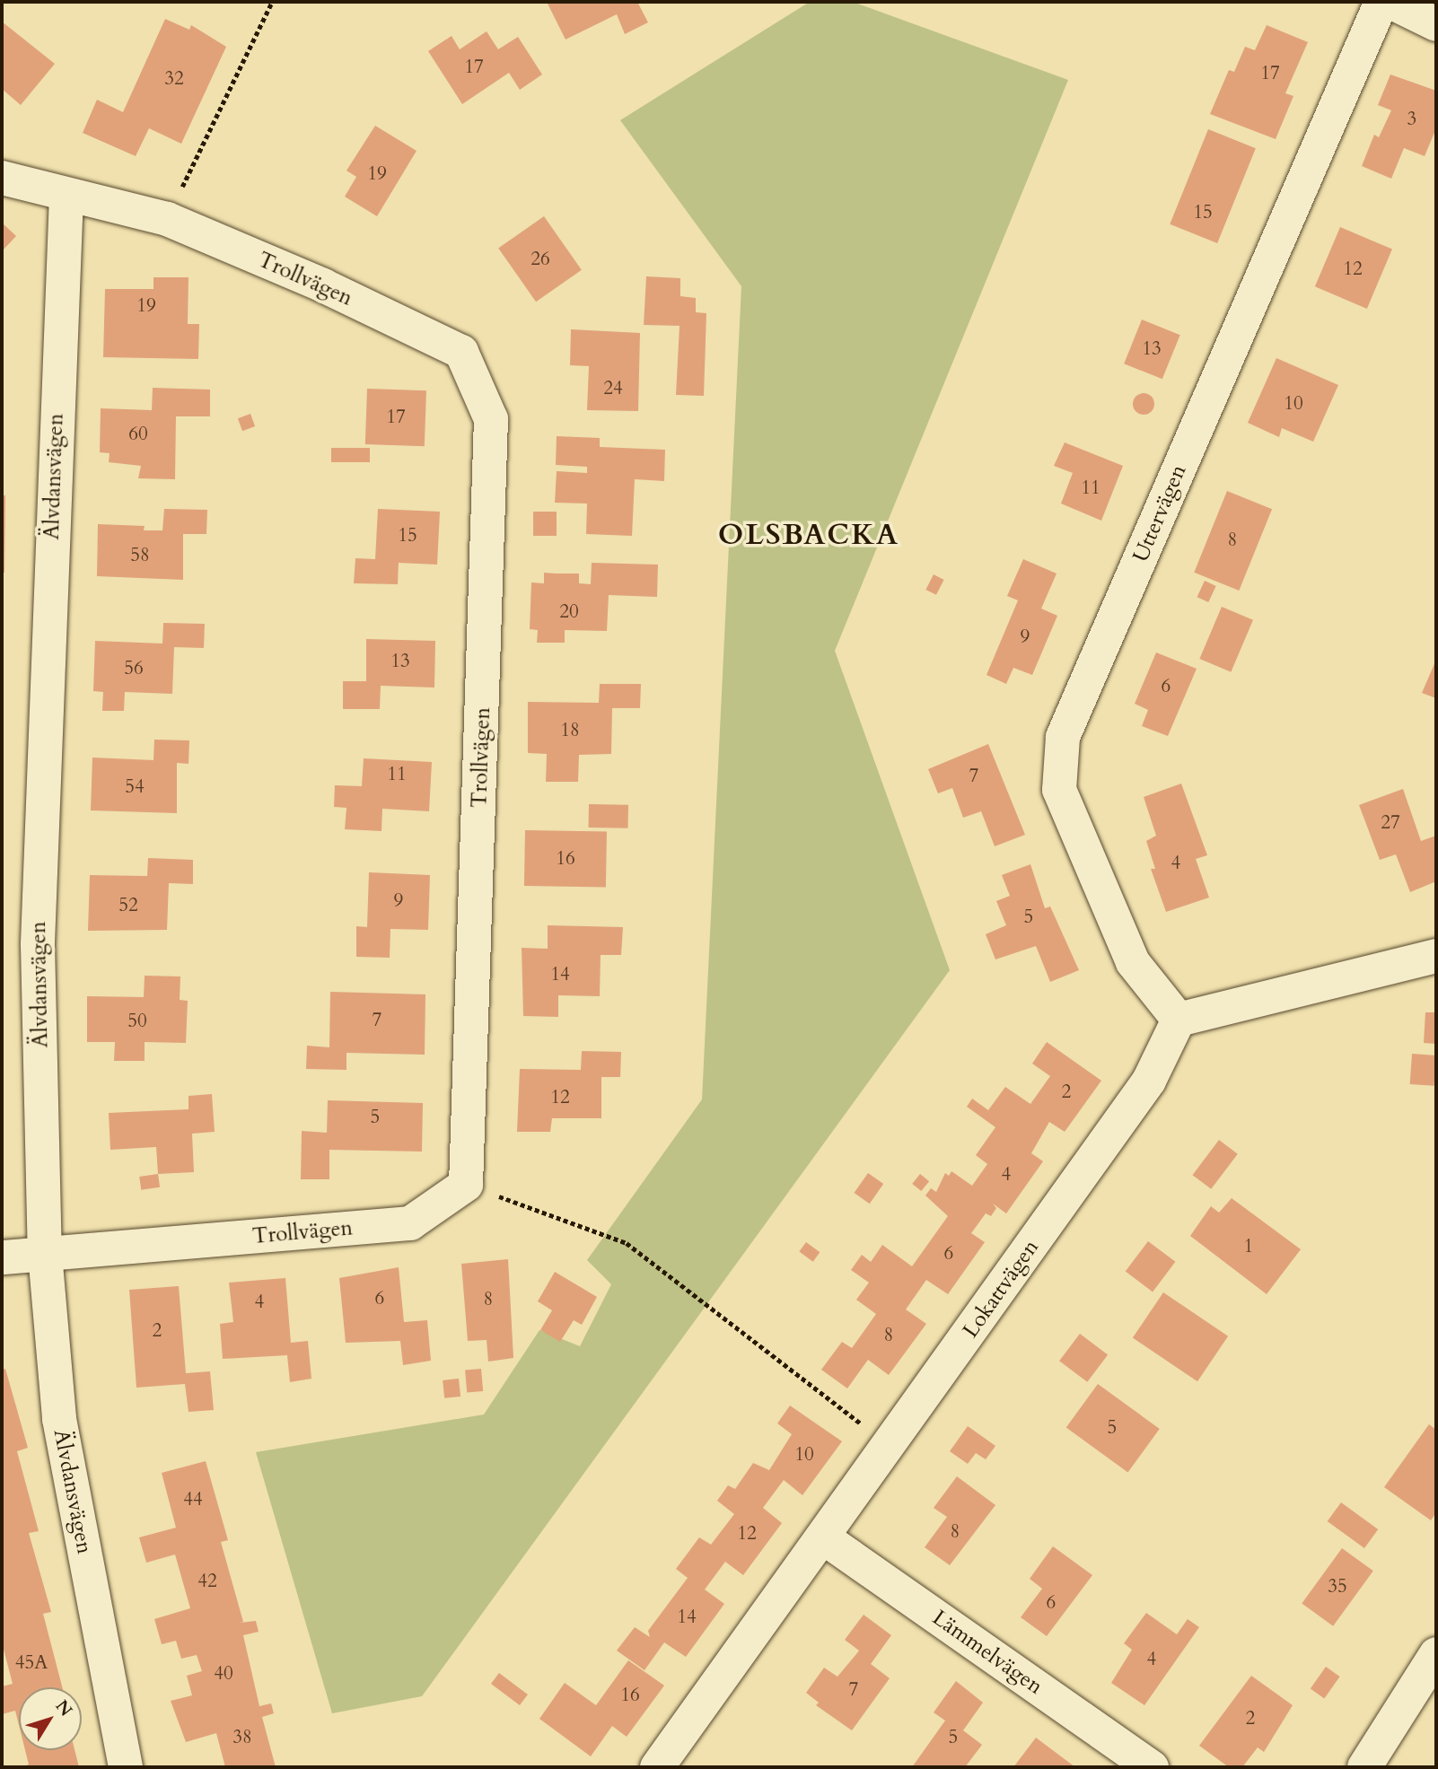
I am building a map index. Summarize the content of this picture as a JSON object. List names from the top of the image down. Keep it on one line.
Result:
{"streets":{"street":["Trollvägen","Älvdansvägen","Uttervägen","Lokattvägen","Lämmelvägen"]},"crossings":[["Trollvägen","Älvdansvägen"],["Uttervägen","Lokattvägen"],["Lokattvägen","Lämmelvägen"]],"districts":["OLSBACKA"],"house_numbers":["17","17","32","3","19","15","26","12","19","13","24","10","17","60","11","15","8","58","20","9","13","56","6","18","11","7","54","27","16","4","9","52","5","14","7","50","2","12","5","4","1","6","6","8","4","2","8","5","10","44","8","12","42","35","6","14","4","45A","40","7","16","2","38","5"],"north":"top right"}
